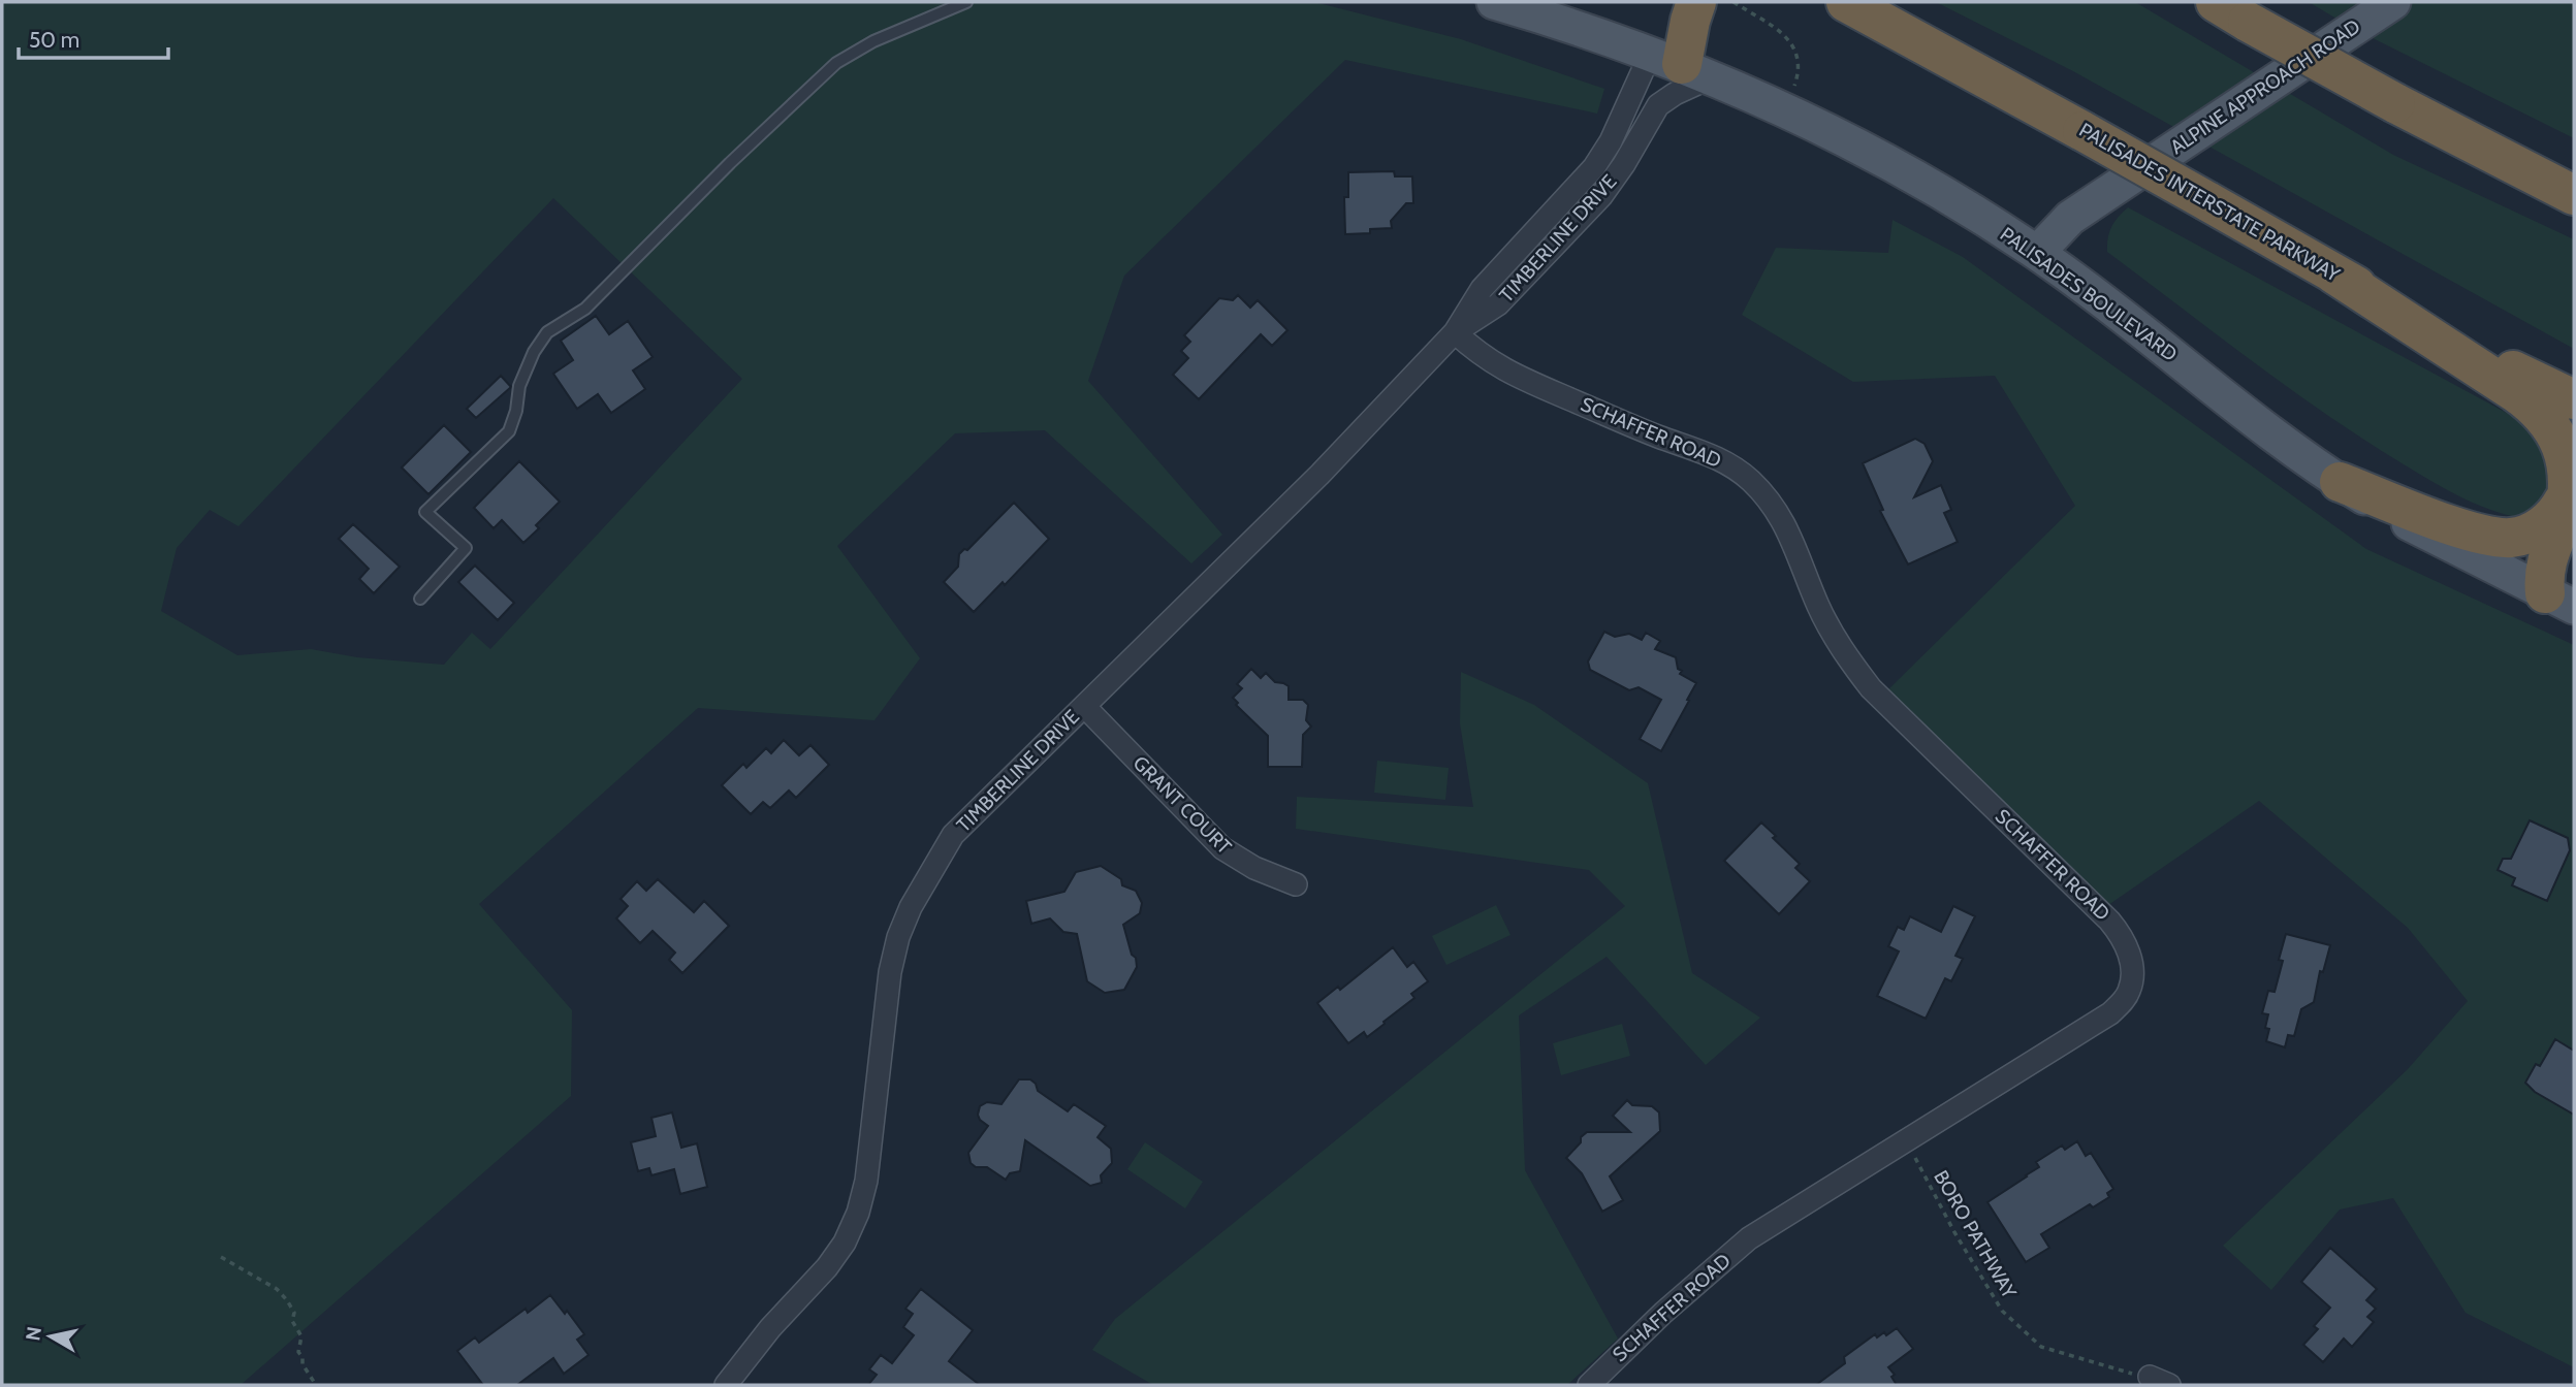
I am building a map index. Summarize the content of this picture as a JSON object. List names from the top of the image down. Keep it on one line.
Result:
{"streets":{"highway":["PALISADES INTERSTATE PARKWAY"],"main road":["ALPINE APPROACH ROAD","PALISADES BOULEVARD"],"street":["TIMBERLINE DRIVE","SCHAFFER ROAD","GRANT COURT"],"path":["BORO PATHWAY"]},"crossings":[["ALPINE APPROACH ROAD","PALISADES BOULEVARD"],["TIMBERLINE DRIVE","PALISADES BOULEVARD"],["TIMBERLINE DRIVE","SCHAFFER ROAD"],["TIMBERLINE DRIVE","GRANT COURT"],["SCHAFFER ROAD","BORO PATHWAY"]],"scale_bar":"50 m","north":"left"}
